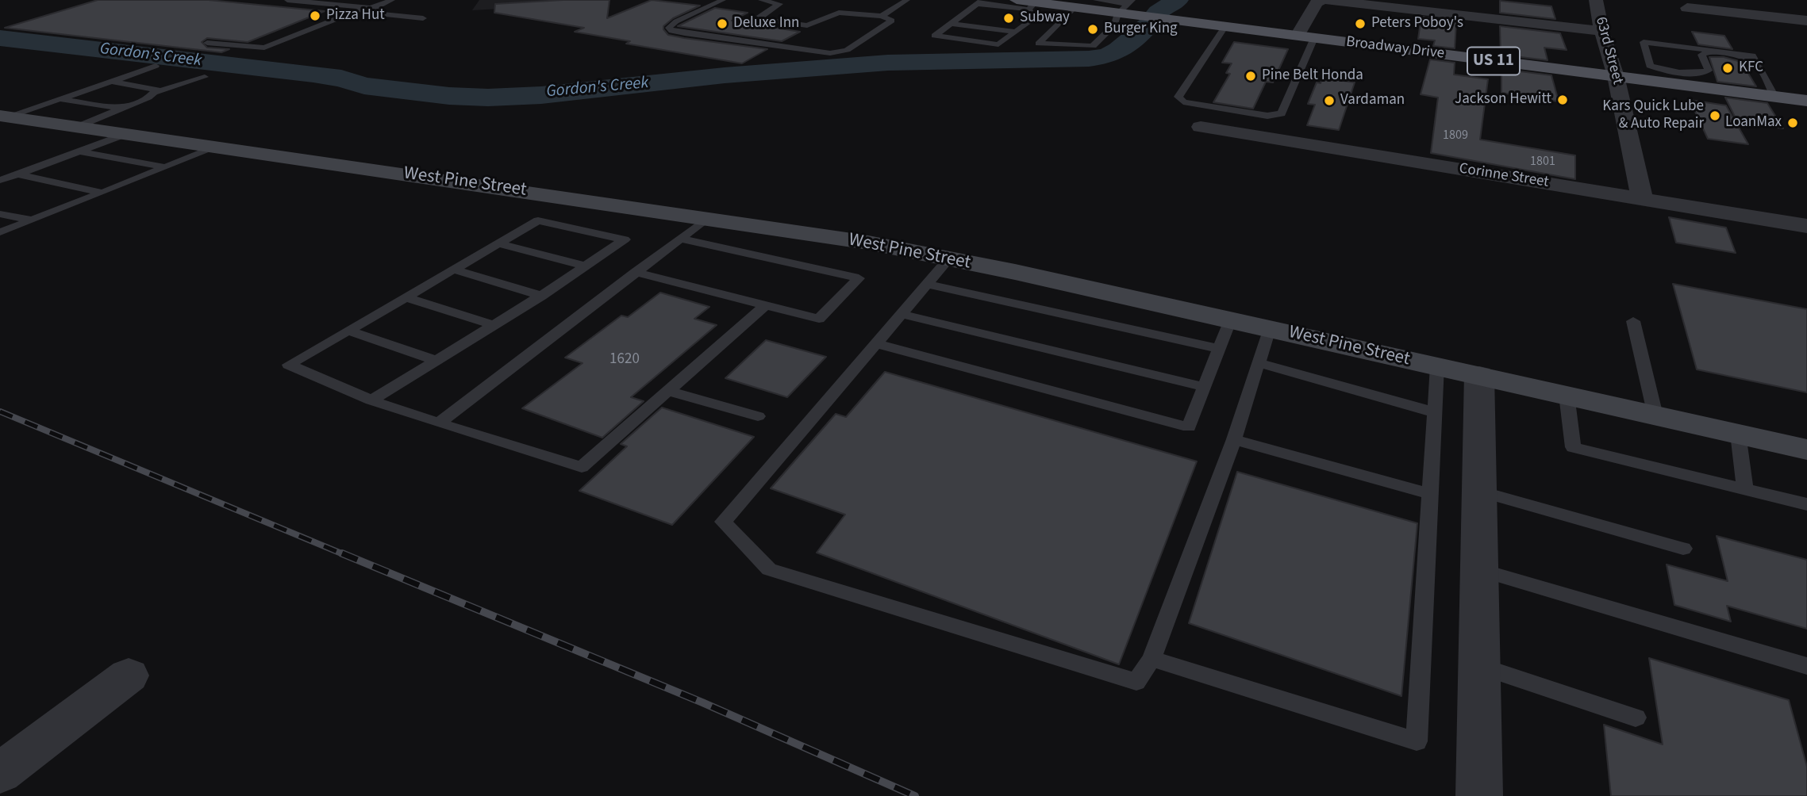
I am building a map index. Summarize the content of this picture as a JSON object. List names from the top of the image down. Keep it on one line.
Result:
{"streets":{"main road":["Broadway Drive","US 11"],"street":["63rd Street","Corinne Street","West Pine Street"]},"crossings":[["Broadway Drive","63rd Street"],["63rd Street","Corinne Street"]],"water":["Gordon's Creek"],"places":["Pizza Hut","Subway","Deluxe Inn","Peters Poboy's","Burger King","KFC","Pine Belt Honda","Jackson Hewitt","Vardaman","Kars Quick Lube & Auto Repair","LoanMax"],"house_numbers":["1809","1801","1620"]}
